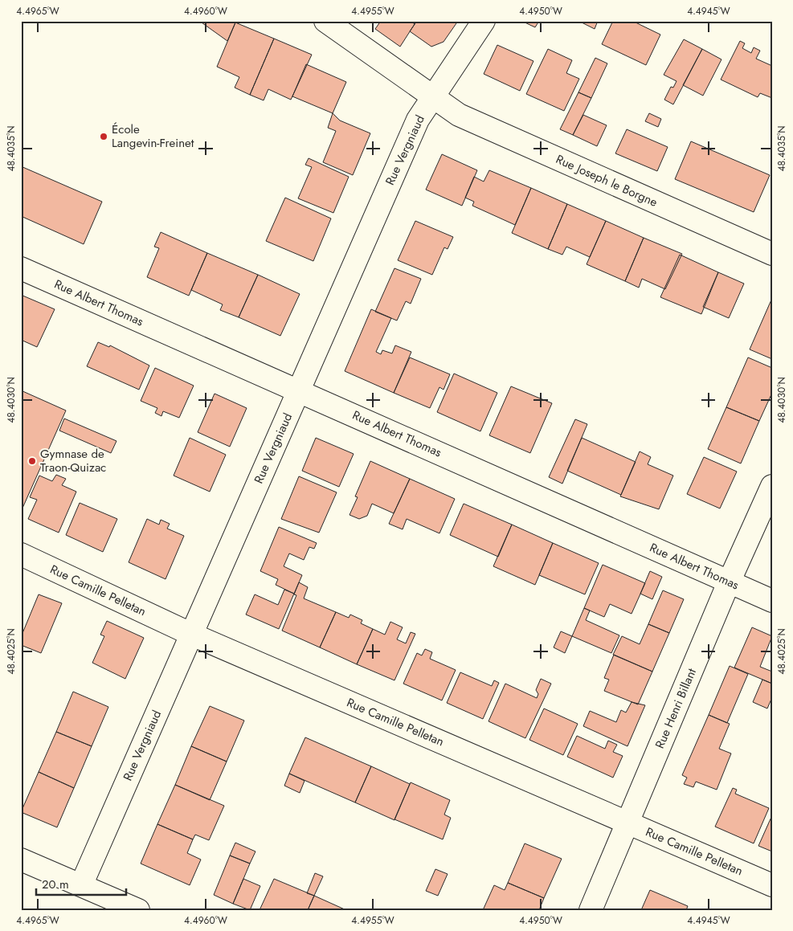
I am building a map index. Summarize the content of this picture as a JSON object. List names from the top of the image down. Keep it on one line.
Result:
{"streets":{"street":["Rue Vergniaud","Rue Joseph le Borgne","Rue Albert Thomas","Rue Camille Pelletan","Rue Henri Billant"]},"crossings":[["Rue Vergniaud","Rue Joseph le Borgne"],["Rue Vergniaud","Rue Albert Thomas"],["Rue Vergniaud","Rue Camille Pelletan"],["Rue Albert Thomas","Rue Henri Billant"],["Rue Camille Pelletan","Rue Henri Billant"]],"places":["École Langevin-Freinet","Gymnase de Traon-Quizac"],"scale_bar":"20 m","coordinates":["4.4965°W","4.4960°W","4.4955°W","4.4950°W","4.4945°W","48.4035°N","48.4030°N","48.4025°N"]}
